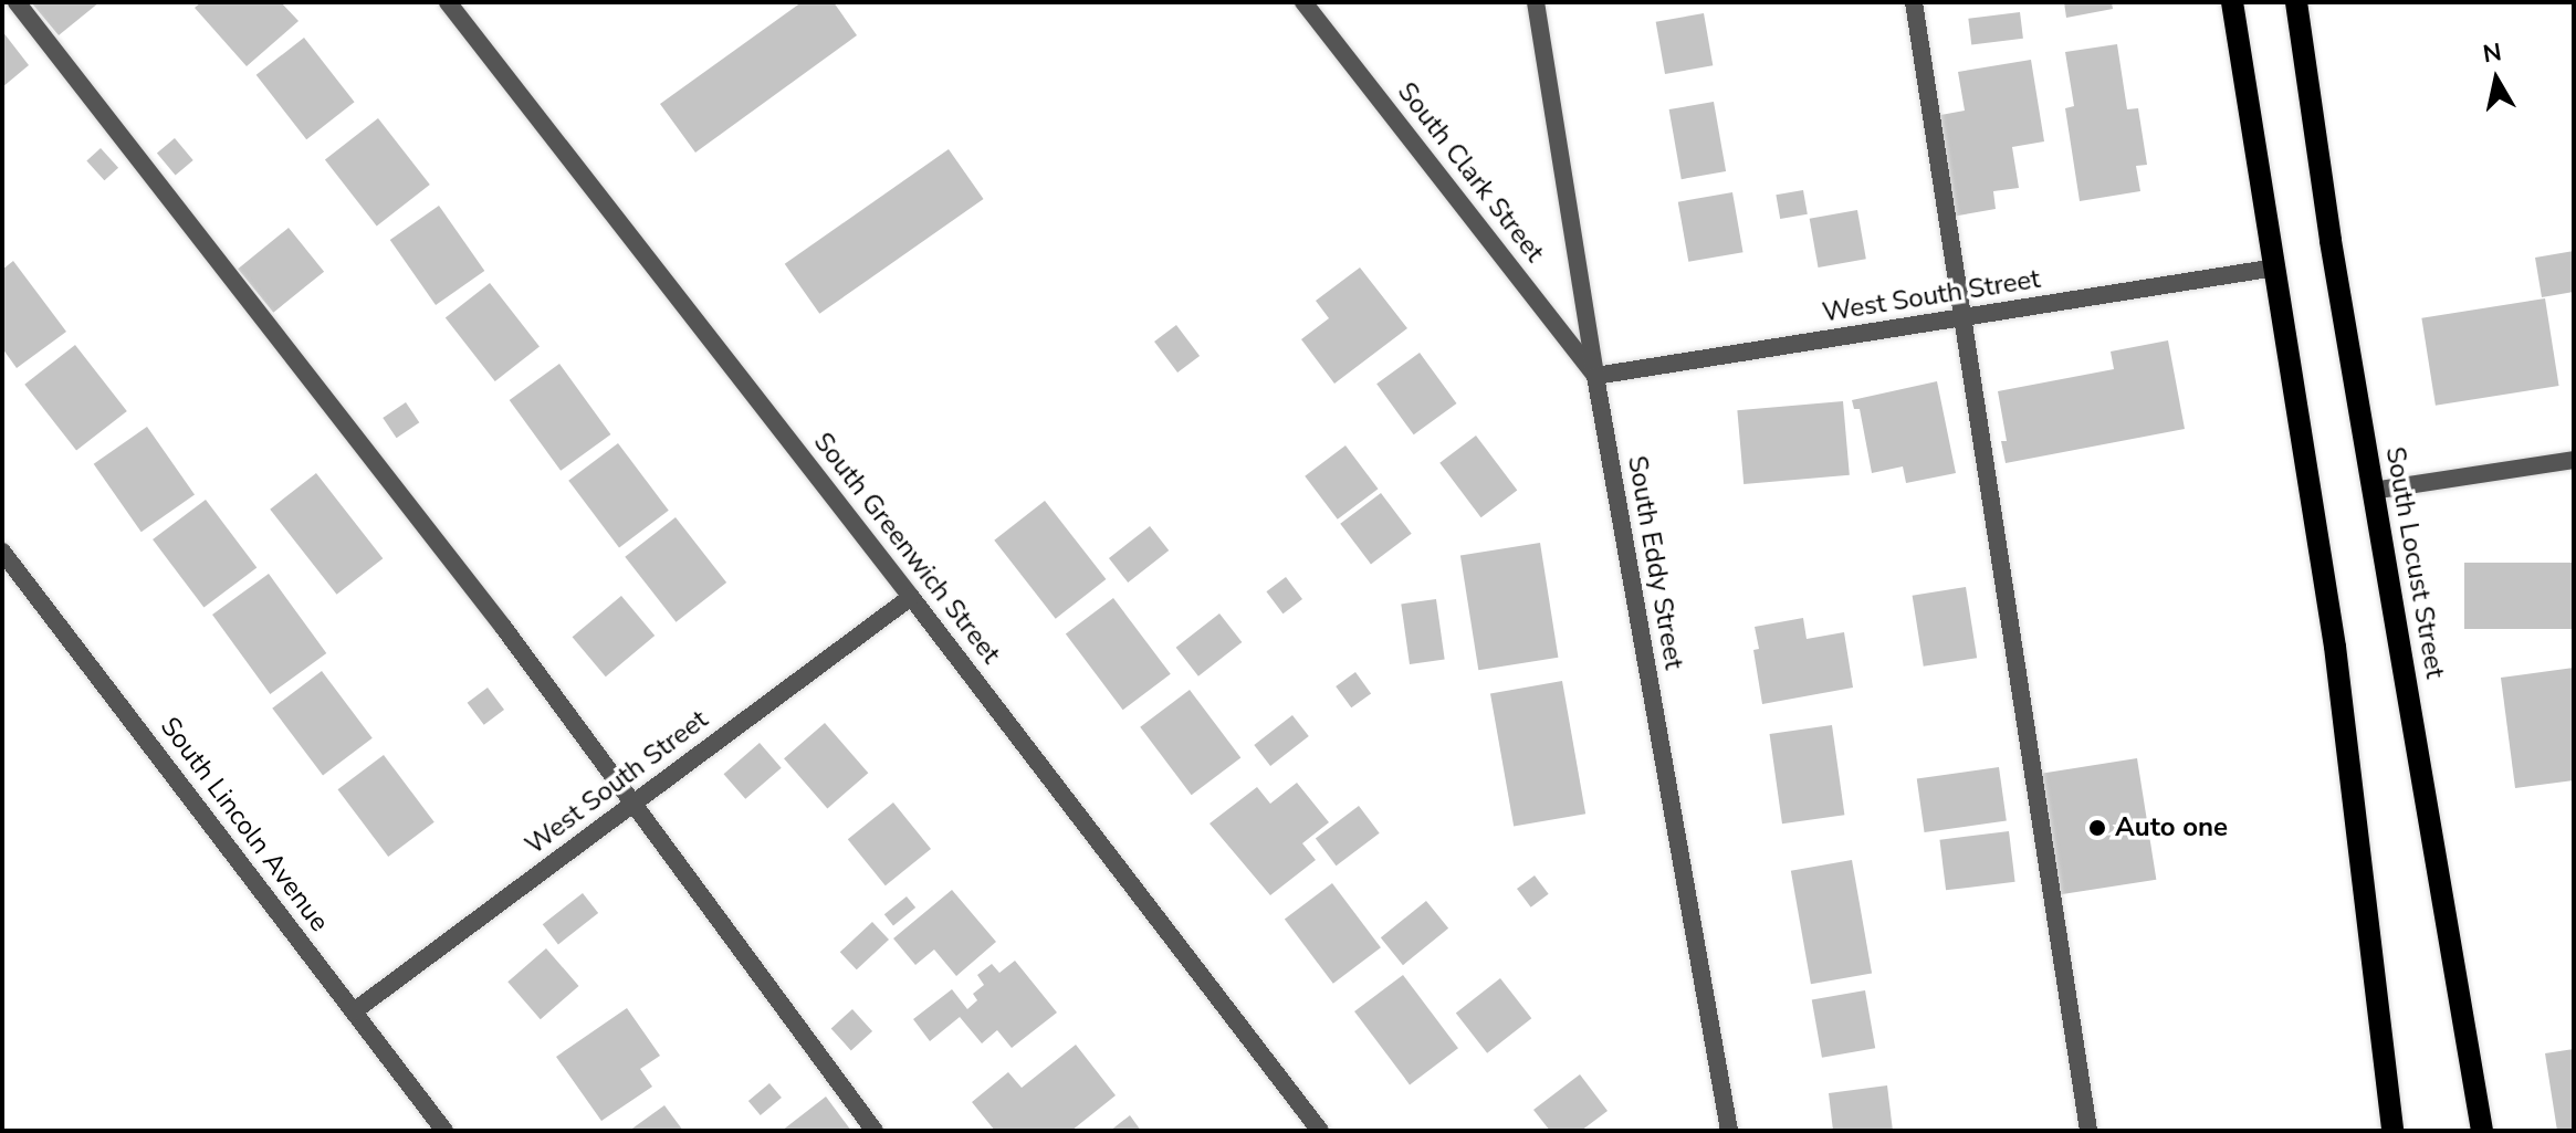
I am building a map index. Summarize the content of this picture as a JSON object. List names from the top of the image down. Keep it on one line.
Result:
{"streets":{"main road":["South Locust Street"],"street":["South Clark Street","West South Street","South Greenwich Street","South Eddy Street","South Lincoln Avenue"]},"crossings":[["South Clark Street","West South Street"],["South Clark Street","South Eddy Street"],["West South Street","South Greenwich Street"],["West South Street","South Eddy Street"],["West South Street","South Lincoln Avenue"]],"places":["Auto one"],"north":"top"}
